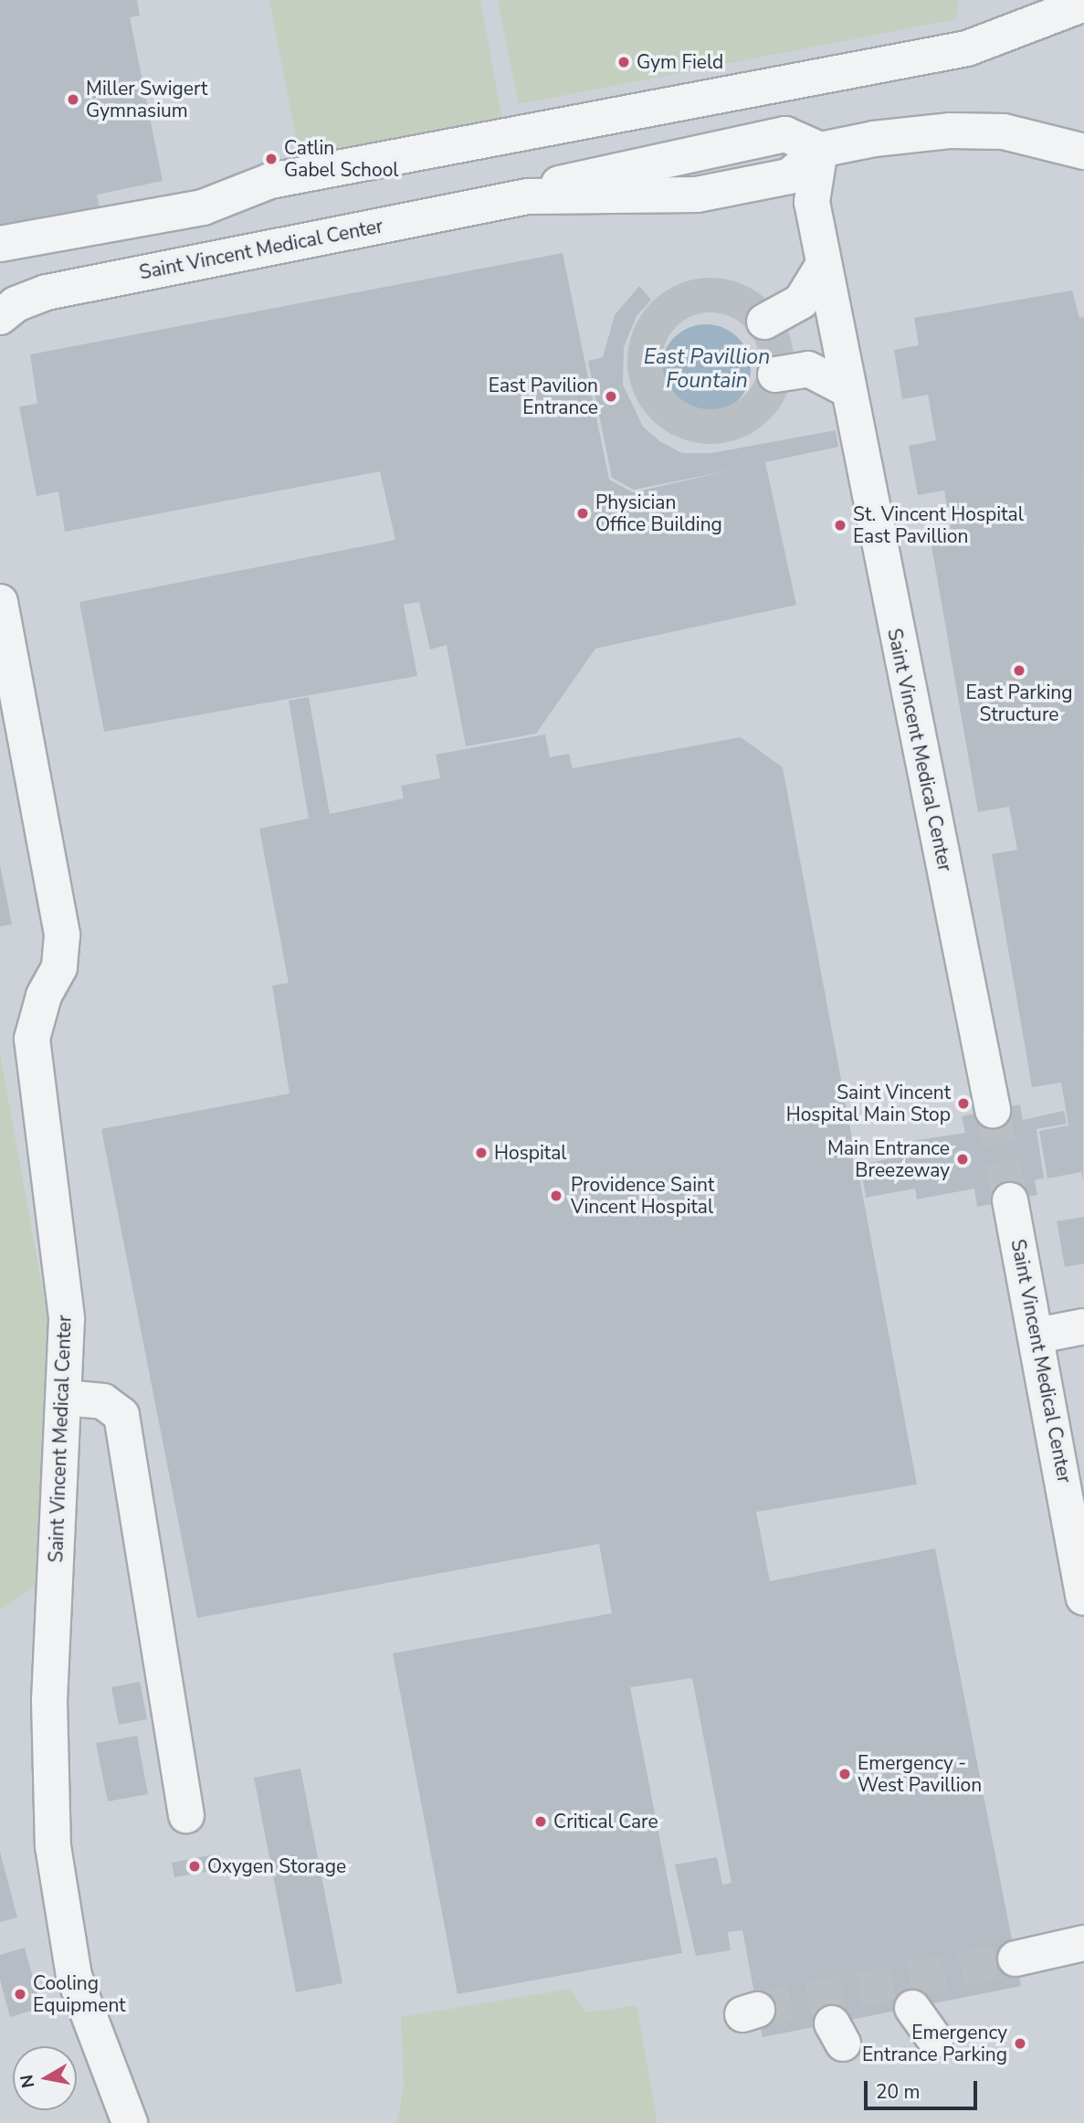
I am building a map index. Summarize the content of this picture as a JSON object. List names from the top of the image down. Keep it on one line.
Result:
{"streets":{"lane":["Saint Vincent Medical Center"]},"water":["East Pavillion Fountain"],"places":["Gym Field","Miller Swigert Gymnasium","Catlin Gabel School","East Pavilion Entrance","Physician Office Building","St. Vincent Hospital East Pavillion","East Parking Structure","Saint Vincent Hospital Main Stop","Hospital","Main Entrance Breezeway","Providence Saint Vincent Hospital","Emergency - West Pavillion","Critical Care","Oxygen Storage","Cooling Equipment","Emergency Entrance Parking"],"scale_bar":"20 m","north":"left"}
